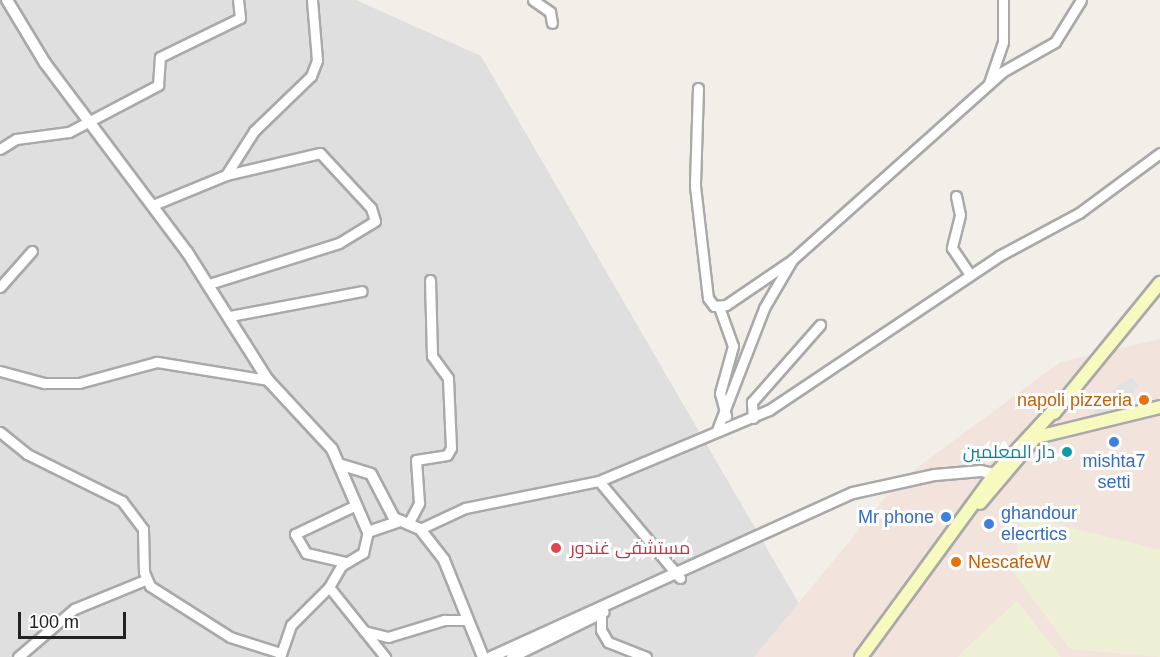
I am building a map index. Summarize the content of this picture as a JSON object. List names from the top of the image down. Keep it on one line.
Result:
{"places":["napoli pizzeria","mishta7 setti","دار المعلمين","Mr phone","ghandour elecrtics","مستشفى غندور","NescafeW"],"scale_bar":"100 m"}
